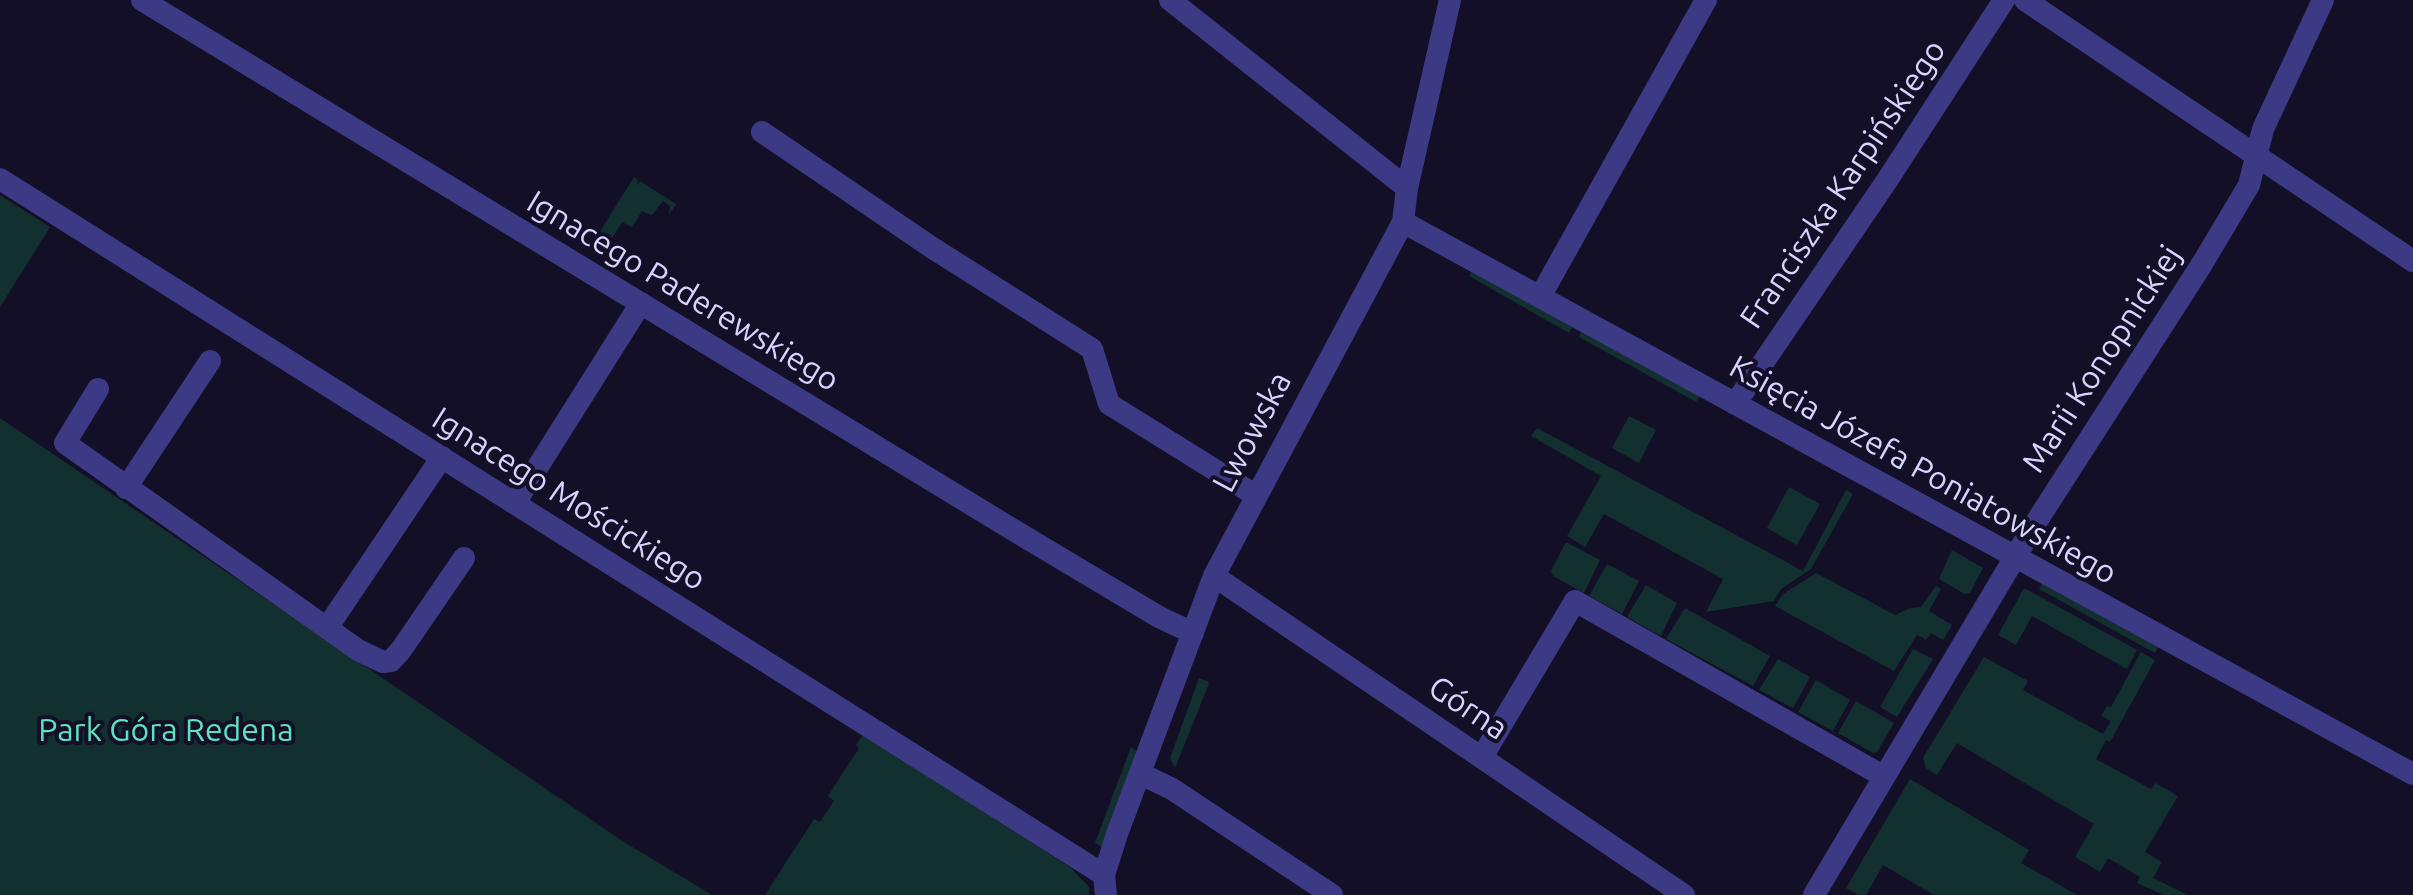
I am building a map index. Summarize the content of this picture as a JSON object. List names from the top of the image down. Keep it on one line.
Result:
{"streets":{"street":["Franciszka Karpińskiego","Ignacego Paderewskiego","Marii Konopnickiej","Lwowska","Księcia Józefa Poniatowskiego","Ignacego Mościckiego","Górna"]},"crossings":[["Franciszka Karpińskiego","Księcia Józefa Poniatowskiego"],["Ignacego Paderewskiego","Lwowska"],["Marii Konopnickiej","Księcia Józefa Poniatowskiego"],["Lwowska","Księcia Józefa Poniatowskiego"],["Lwowska","Ignacego Mościckiego"],["Lwowska","Górna"]],"parks":["Park Góra Redena"]}
